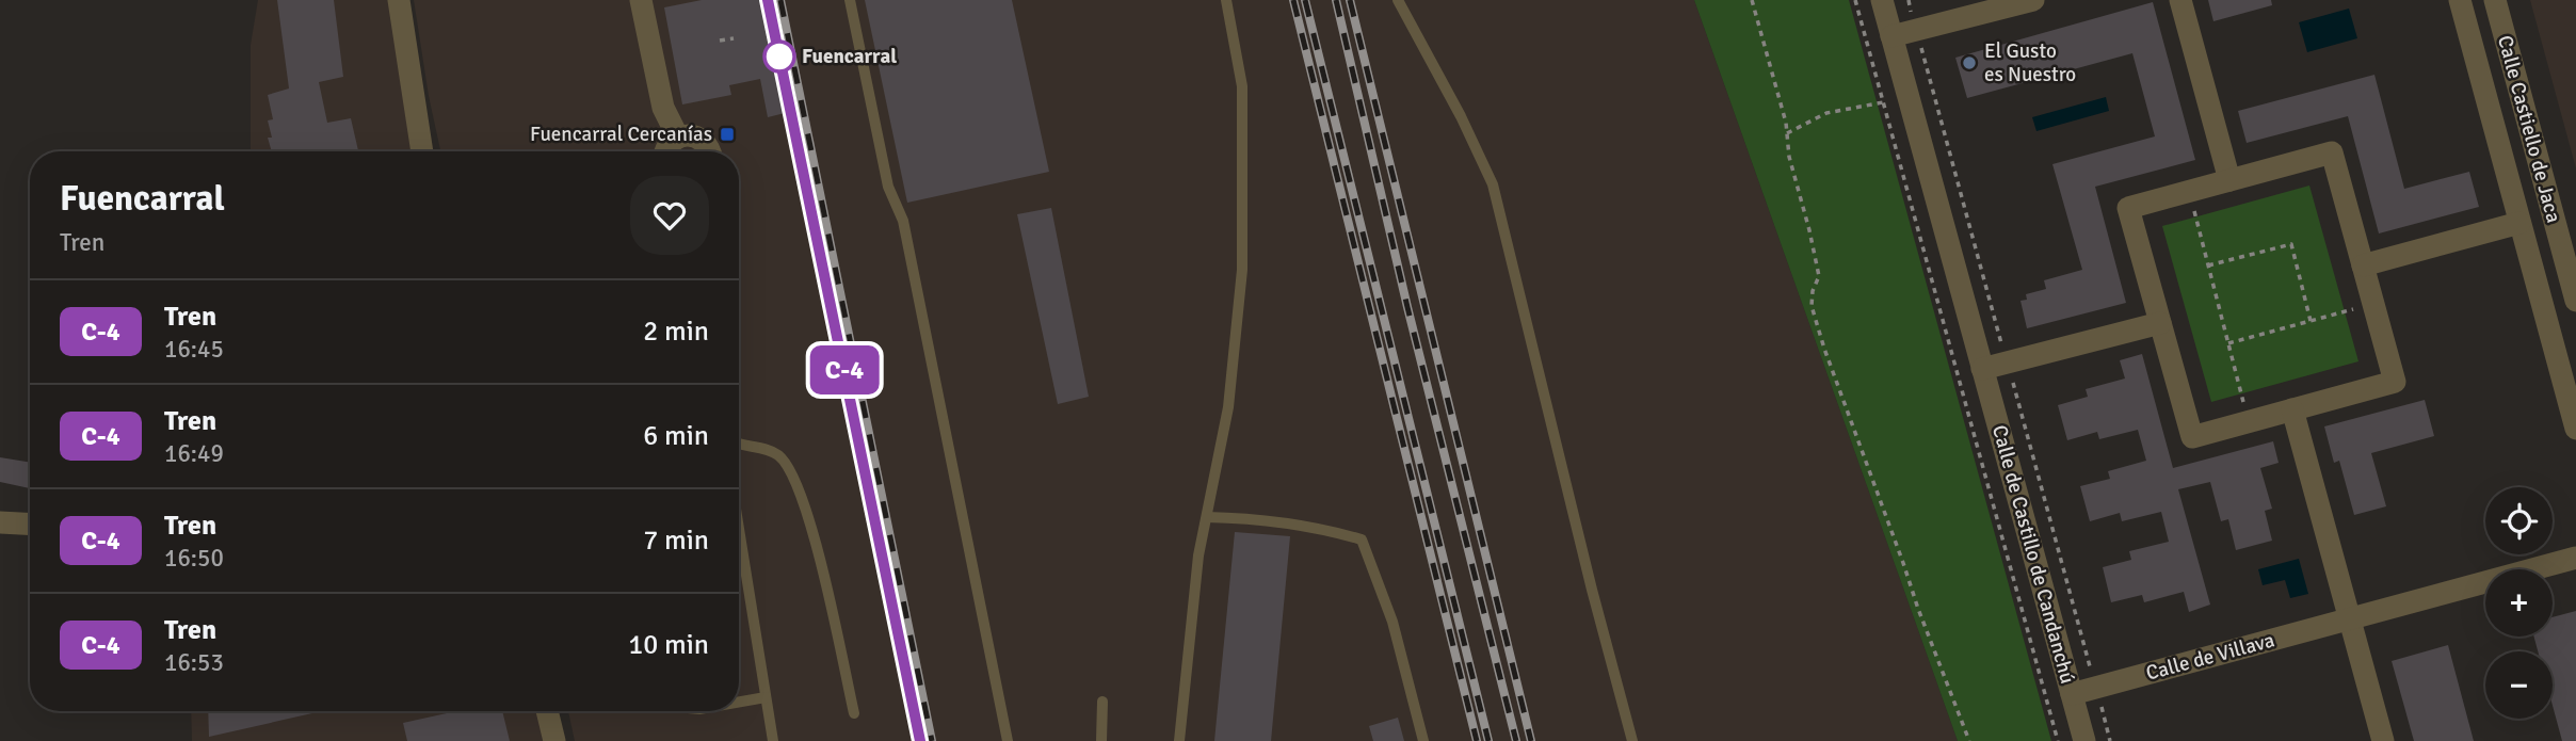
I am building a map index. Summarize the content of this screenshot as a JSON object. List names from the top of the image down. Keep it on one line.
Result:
{"streets":{"street":["Calle Castiello de Jaca","Calle de Castillo de Candanchú","Calle de Villava"]},"crossings":[["Calle de Castillo de Candanchú","Calle de Villava"]],"places":{"other":["Fuencarral","El Gusto es Nuestro"],"transit":["Fuencarral Cercanías"]},"page":{"on_map":"C-4","heading":["Fuencarral","Tren"],"list":[{"mark":"C-4","name":"Tren","note":"16:45","value":"2 min"},{"mark":"C-4","name":"Tren","note":"16:49","value":"6 min"},{"mark":"C-4","name":"Tren","note":"16:50","value":"7 min"},{"mark":"C-4","name":"Tren","note":"16:53","value":"10 min"}],"map_buttons":["+","−"]}}
